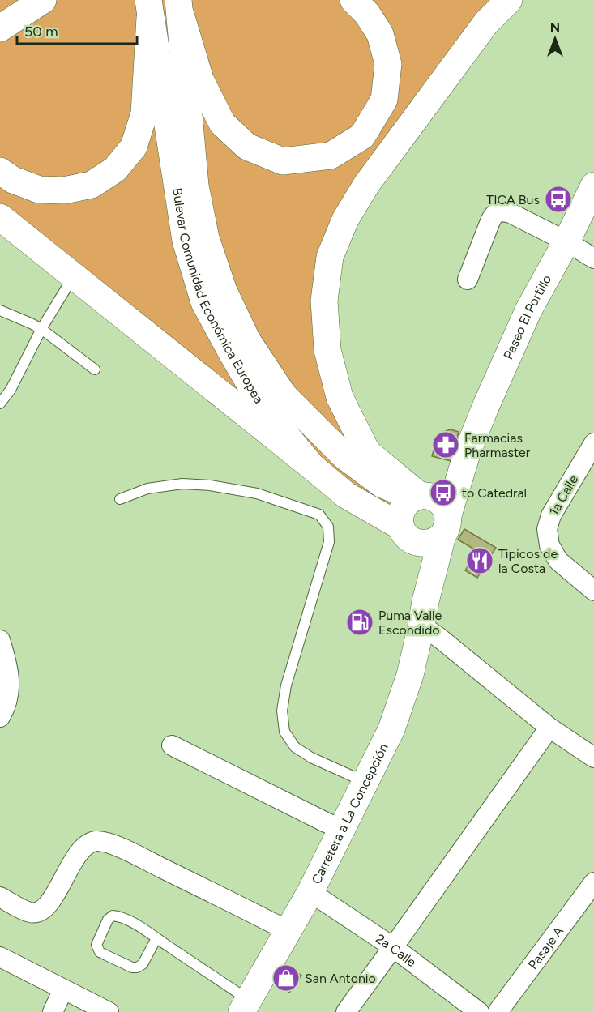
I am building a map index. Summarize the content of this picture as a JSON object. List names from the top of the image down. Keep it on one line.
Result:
{"streets":{"main road":["Bulevar Comunidad Económica Europea","Paseo El Portillo","Carretera a La Concepción"],"street":["1a Calle","Pasaje A","2a Calle"]},"crossings":[["Bulevar Comunidad Económica Europea","Paseo El Portillo"],["Bulevar Comunidad Económica Europea","Carretera a La Concepción"],["Paseo El Portillo","Carretera a La Concepción"],["Carretera a La Concepción","2a Calle"]],"places":{"bus stop":["TICA Bus","to Catedral"],"pharmacy":["Farmacias Pharmaster"],"restaurant":["Tipicos de la Costa"],"fuel station":["Puma Valle Escondido"],"shop":["San Antonio"]},"scale_bar":"50 m","north":"top"}
